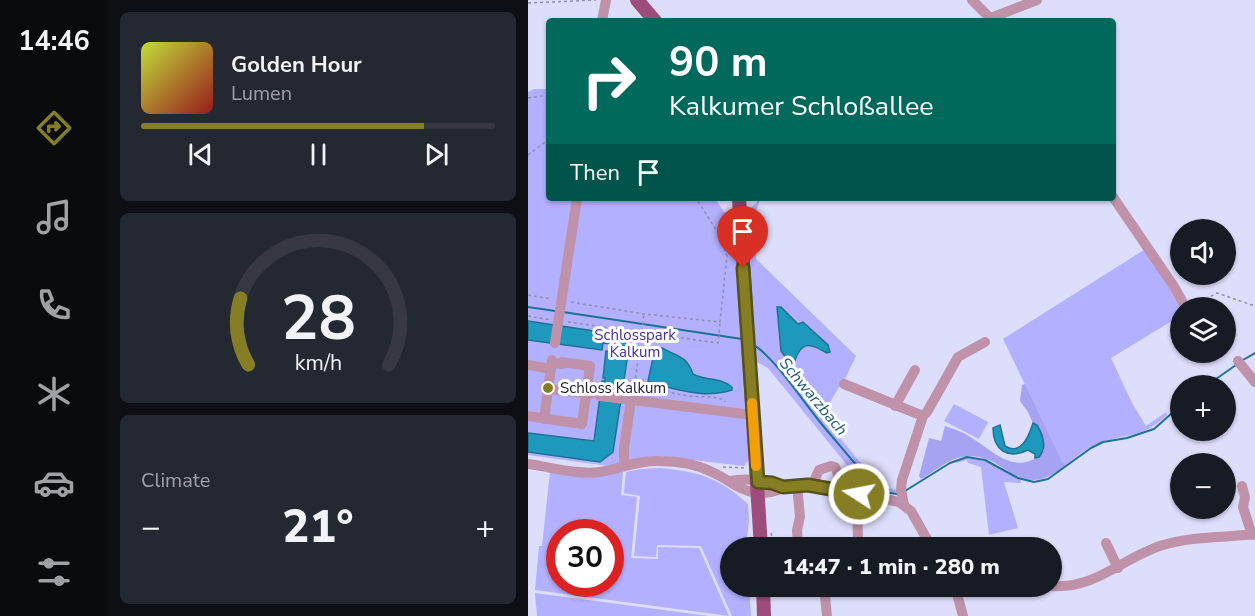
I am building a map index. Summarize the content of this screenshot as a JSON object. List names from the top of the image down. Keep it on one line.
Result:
{"water":["Schwarzbach"],"parks":["Schlosspark Kalkum"],"places":["Schloss Kalkum"],"page":{"tabs":"14:46","turn":["90 m","Kalkumer Schloßallee"],"song":["Golden Hour","Lumen"],"then":"Then","map_buttons":["+","−"],"tile":"Climate","heat":["−","21°","+"],"limit":"30","trip":"14:47 · 1 min · 280 m","gauge":["28","km/h"]}}
